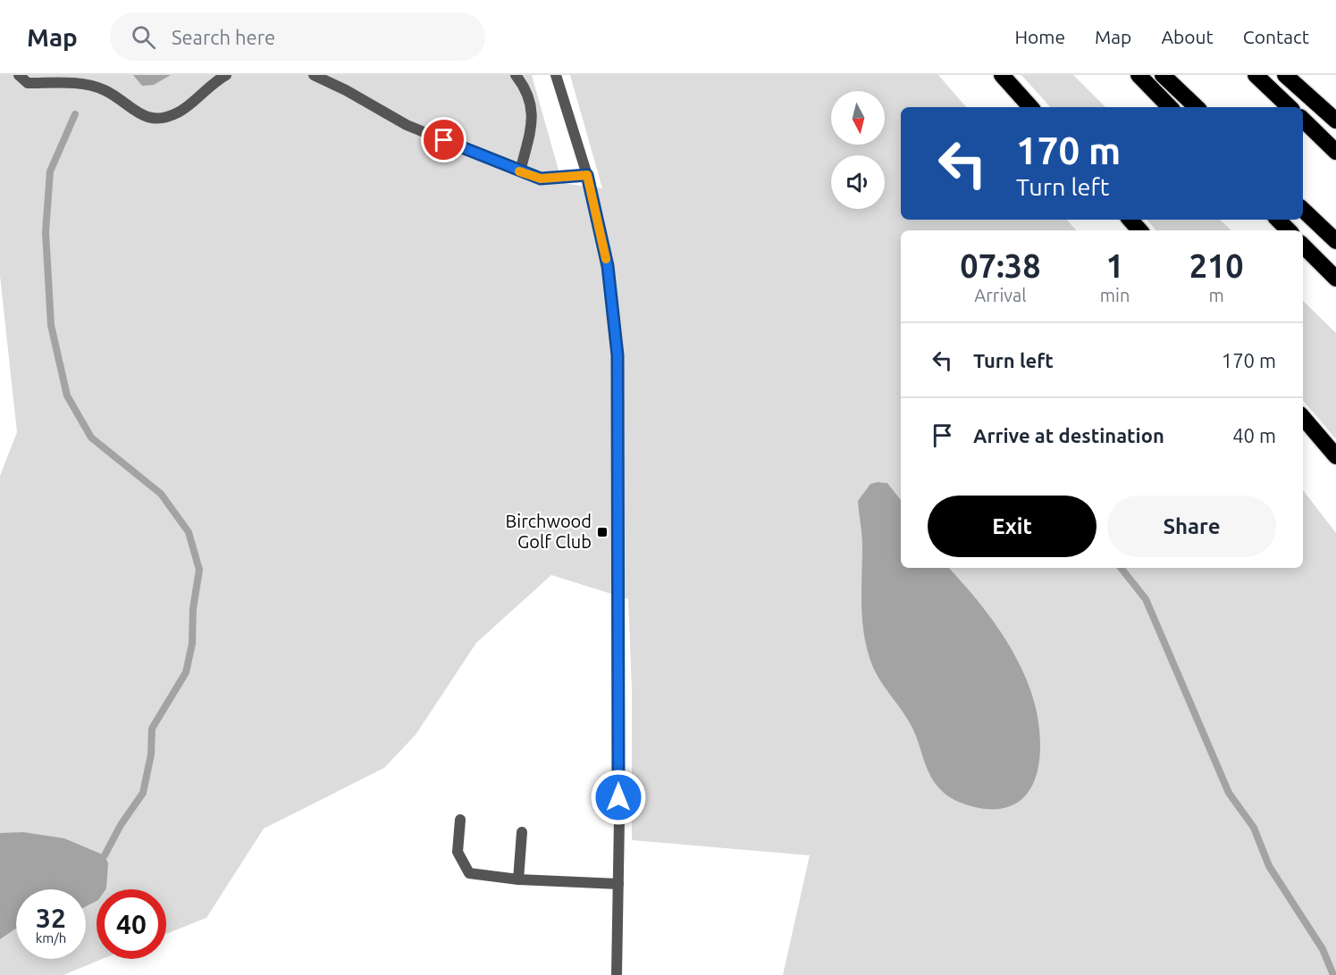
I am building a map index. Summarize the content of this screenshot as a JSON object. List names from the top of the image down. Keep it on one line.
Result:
{"places":{"transit":["Birchwood Golf Club"]},"north":"bottom","page":{"header":"Map","search":"Search here","nav":["Home","Map","About","Contact"],"turn":["170 m","Turn left"],"eta":["07:38","Arrival","1","min","210","m"],"list":[{"name":"Turn left","value":"170 m"},{"name":"Arrive at destination","value":"40 m"}],"buttons":["Exit","Share"],"speed":"32 km/h","limit":"40"}}
